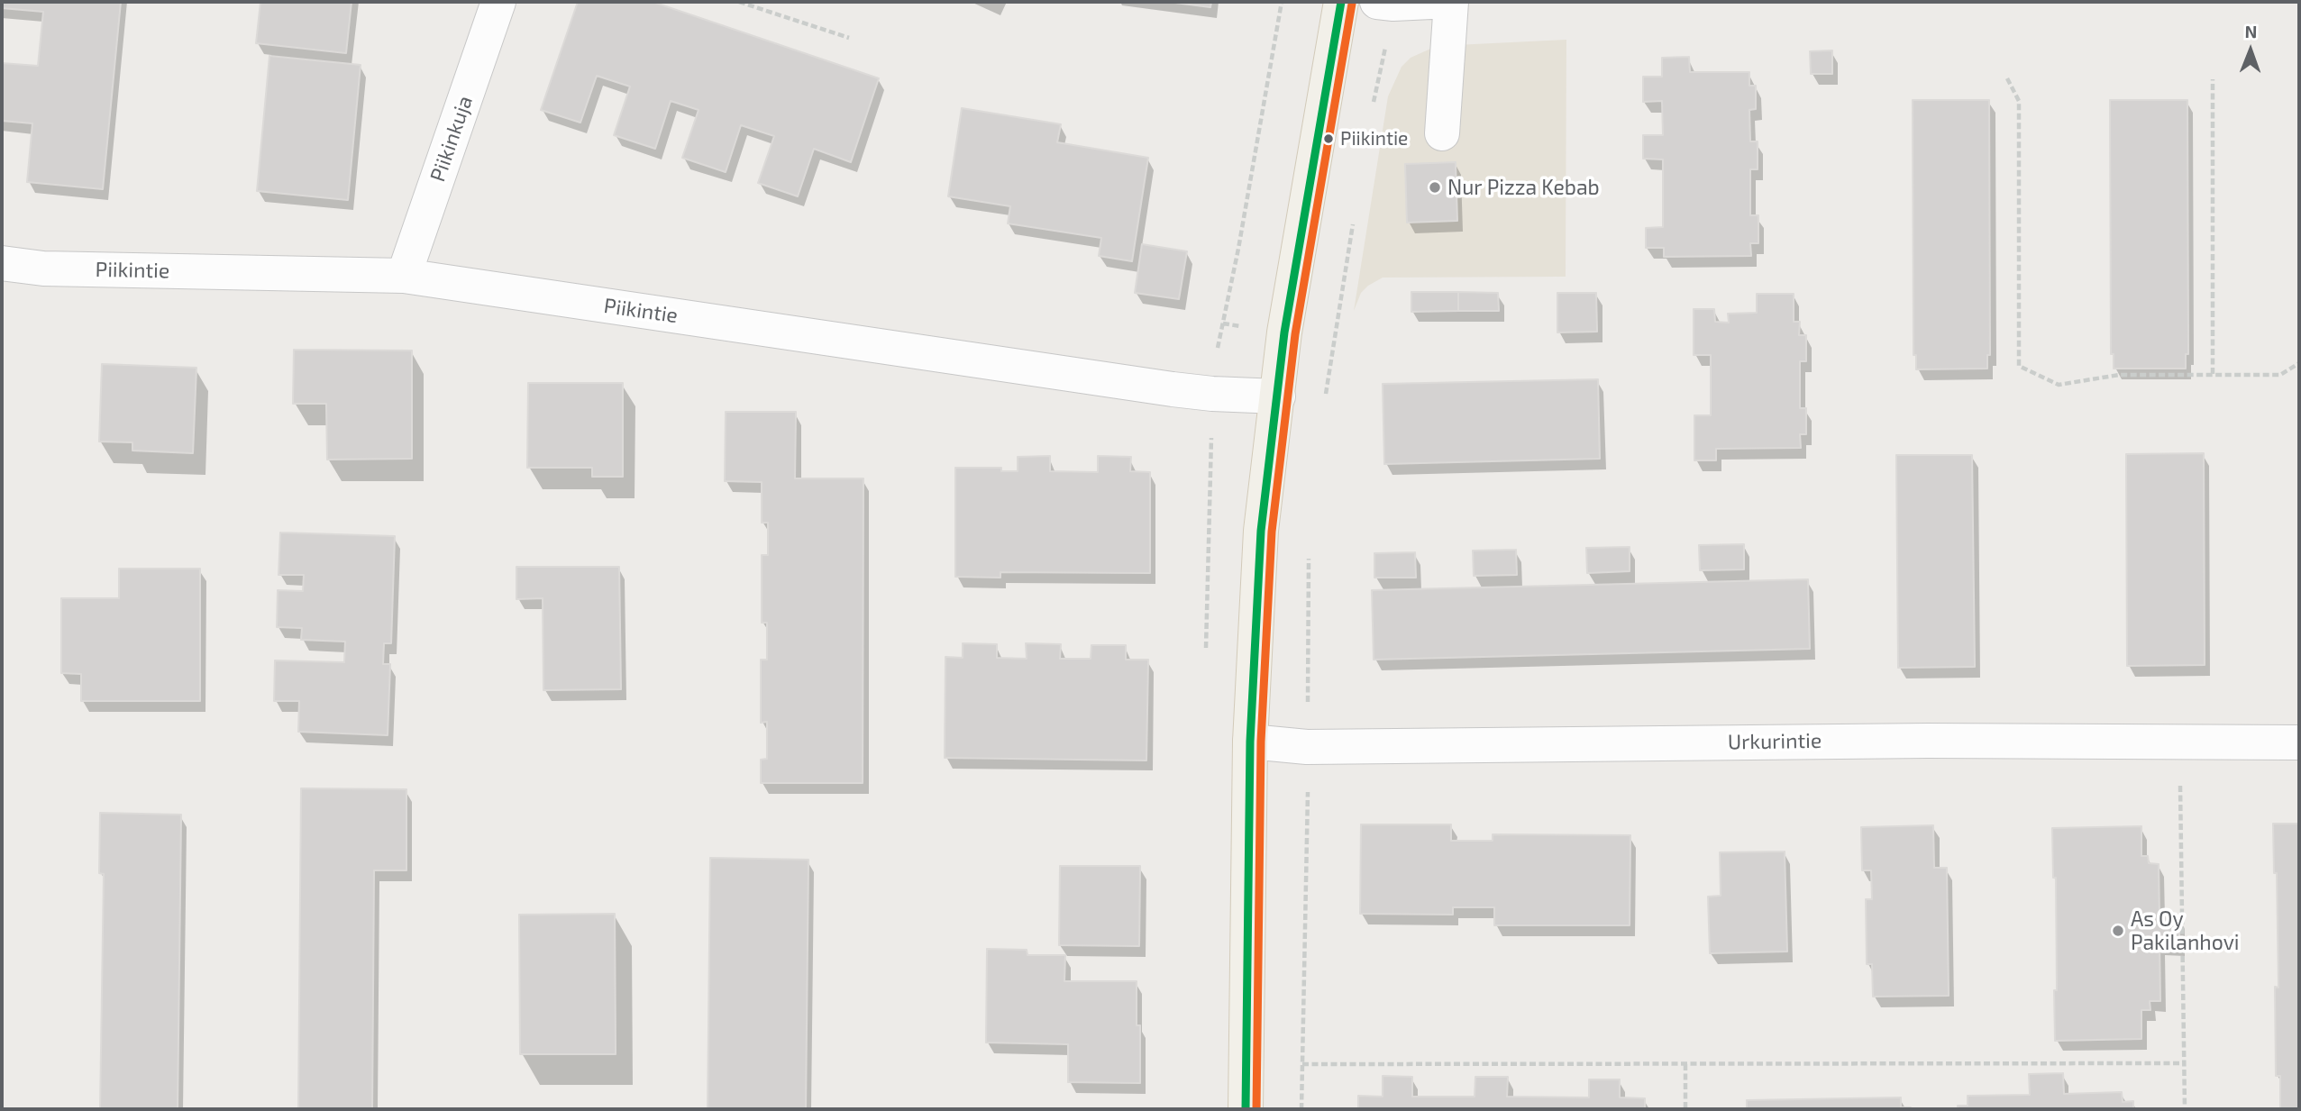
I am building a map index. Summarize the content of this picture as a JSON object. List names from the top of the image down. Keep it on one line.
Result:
{"streets":{"street":["Piikinkuja","Piikintie","Urkurintie"]},"crossings":[["Piikinkuja","Piikintie"]],"places":["Piikintie","Nur Pizza Kebab","As Oy Pakilanhovi"],"north":"top"}
